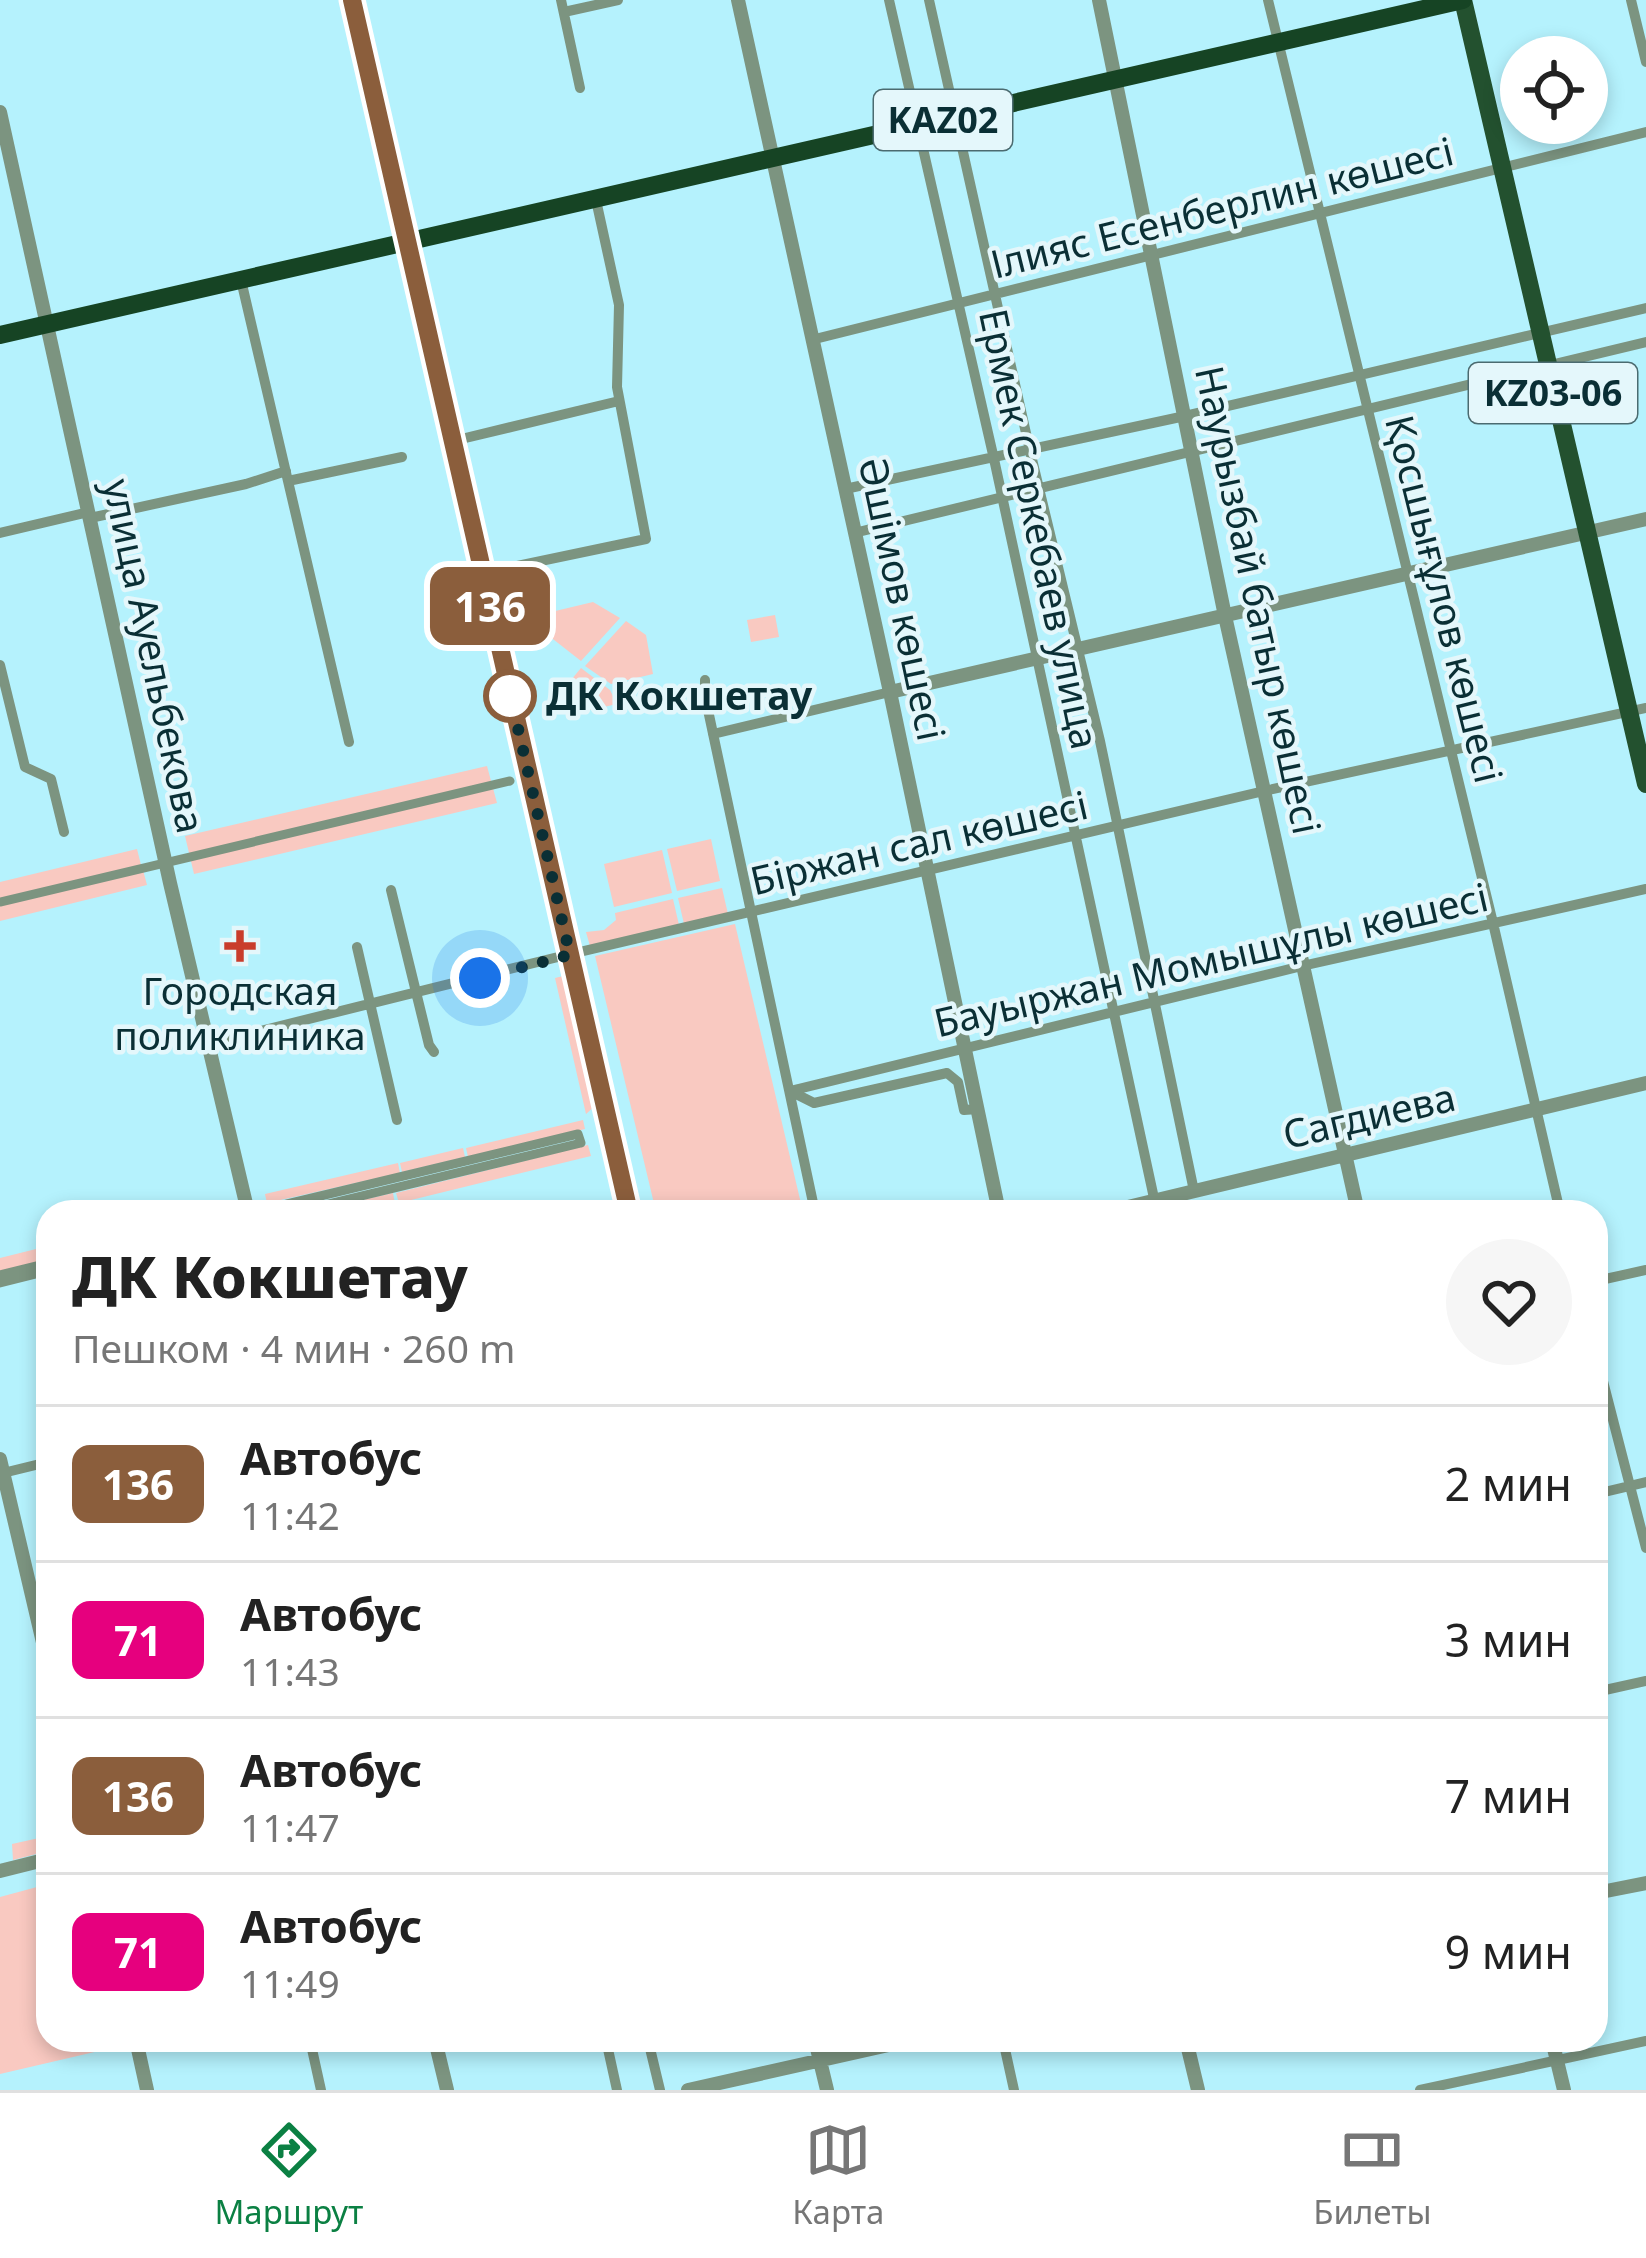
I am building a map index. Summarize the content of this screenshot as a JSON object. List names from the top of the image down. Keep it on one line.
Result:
{"streets":{"highway":["KАZ02"],"main road":["KZ03-06"],"street":["Ілияс Есенберлин көшесі","Ермек Серкебаев улица","Әшімов көшесі","Қосшығұлов көшесі","Наурызбай батыр көшесі","улица Ауельбекова","Біржан сал көшесі","Бауыржан Момышұлы көшесі","Сагдиева"]},"crossings":[["KАZ02","KZ03-06"],["KАZ02","Ермек Серкебаев улица"],["KАZ02","Әшімов көшесі"],["KАZ02","Қосшығұлов көшесі"],["KАZ02","Наурызбай батыр көшесі"],["KАZ02","улица Ауельбекова"],["Ілияс Есенберлин көшесі","KZ03-06"],["Ілияс Есенберлин көшесі","Ермек Серкебаев улица"],["Ілияс Есенберлин көшесі","Әшімов көшесі"],["Ілияс Есенберлин көшесі","Қосшығұлов көшесі"],["Ілияс Есенберлин көшесі","Наурызбай батыр көшесі"],["KZ03-06","Біржан сал көшесі"],["Ермек Серкебаев улица","Біржан сал көшесі"],["Ермек Серкебаев улица","Бауыржан Момышұлы көшесі"],["Ермек Серкебаев улица","Сагдиева"],["Әшімов көшесі","Біржан сал көшесі"],["Әшімов көшесі","Бауыржан Момышұлы көшесі"],["Қосшығұлов көшесі","Біржан сал көшесі"],["Қосшығұлов көшесі","Бауыржан Момышұлы көшесі"],["Қосшығұлов көшесі","Сагдиева"],["Наурызбай батыр көшесі","Біржан сал көшесі"],["Наурызбай батыр көшесі","Бауыржан Момышұлы көшесі"],["Наурызбай батыр көшесі","Сагдиева"],["улица Ауельбекова","Біржан сал көшесі"]],"places":{"other":["ДК Кокшетау"],"health":["Городская поликлиника"]},"lines":["bus line 136"],"page":{"on_map":"136","heading":["ДК Кокшетау","Пешком · 4 мин · 260 m"],"list":[{"mark":"136","name":"Автобус","note":"11:42","value":"2 мин"},{"mark":"71","name":"Автобус","note":"11:43","value":"3 мин"},{"mark":"136","name":"Автобус","note":"11:47","value":"7 мин"},{"mark":"71","name":"Автобус","note":"11:49","value":"9 мин"}],"tabs":["Маршрут","Карта","Билеты"]}}
